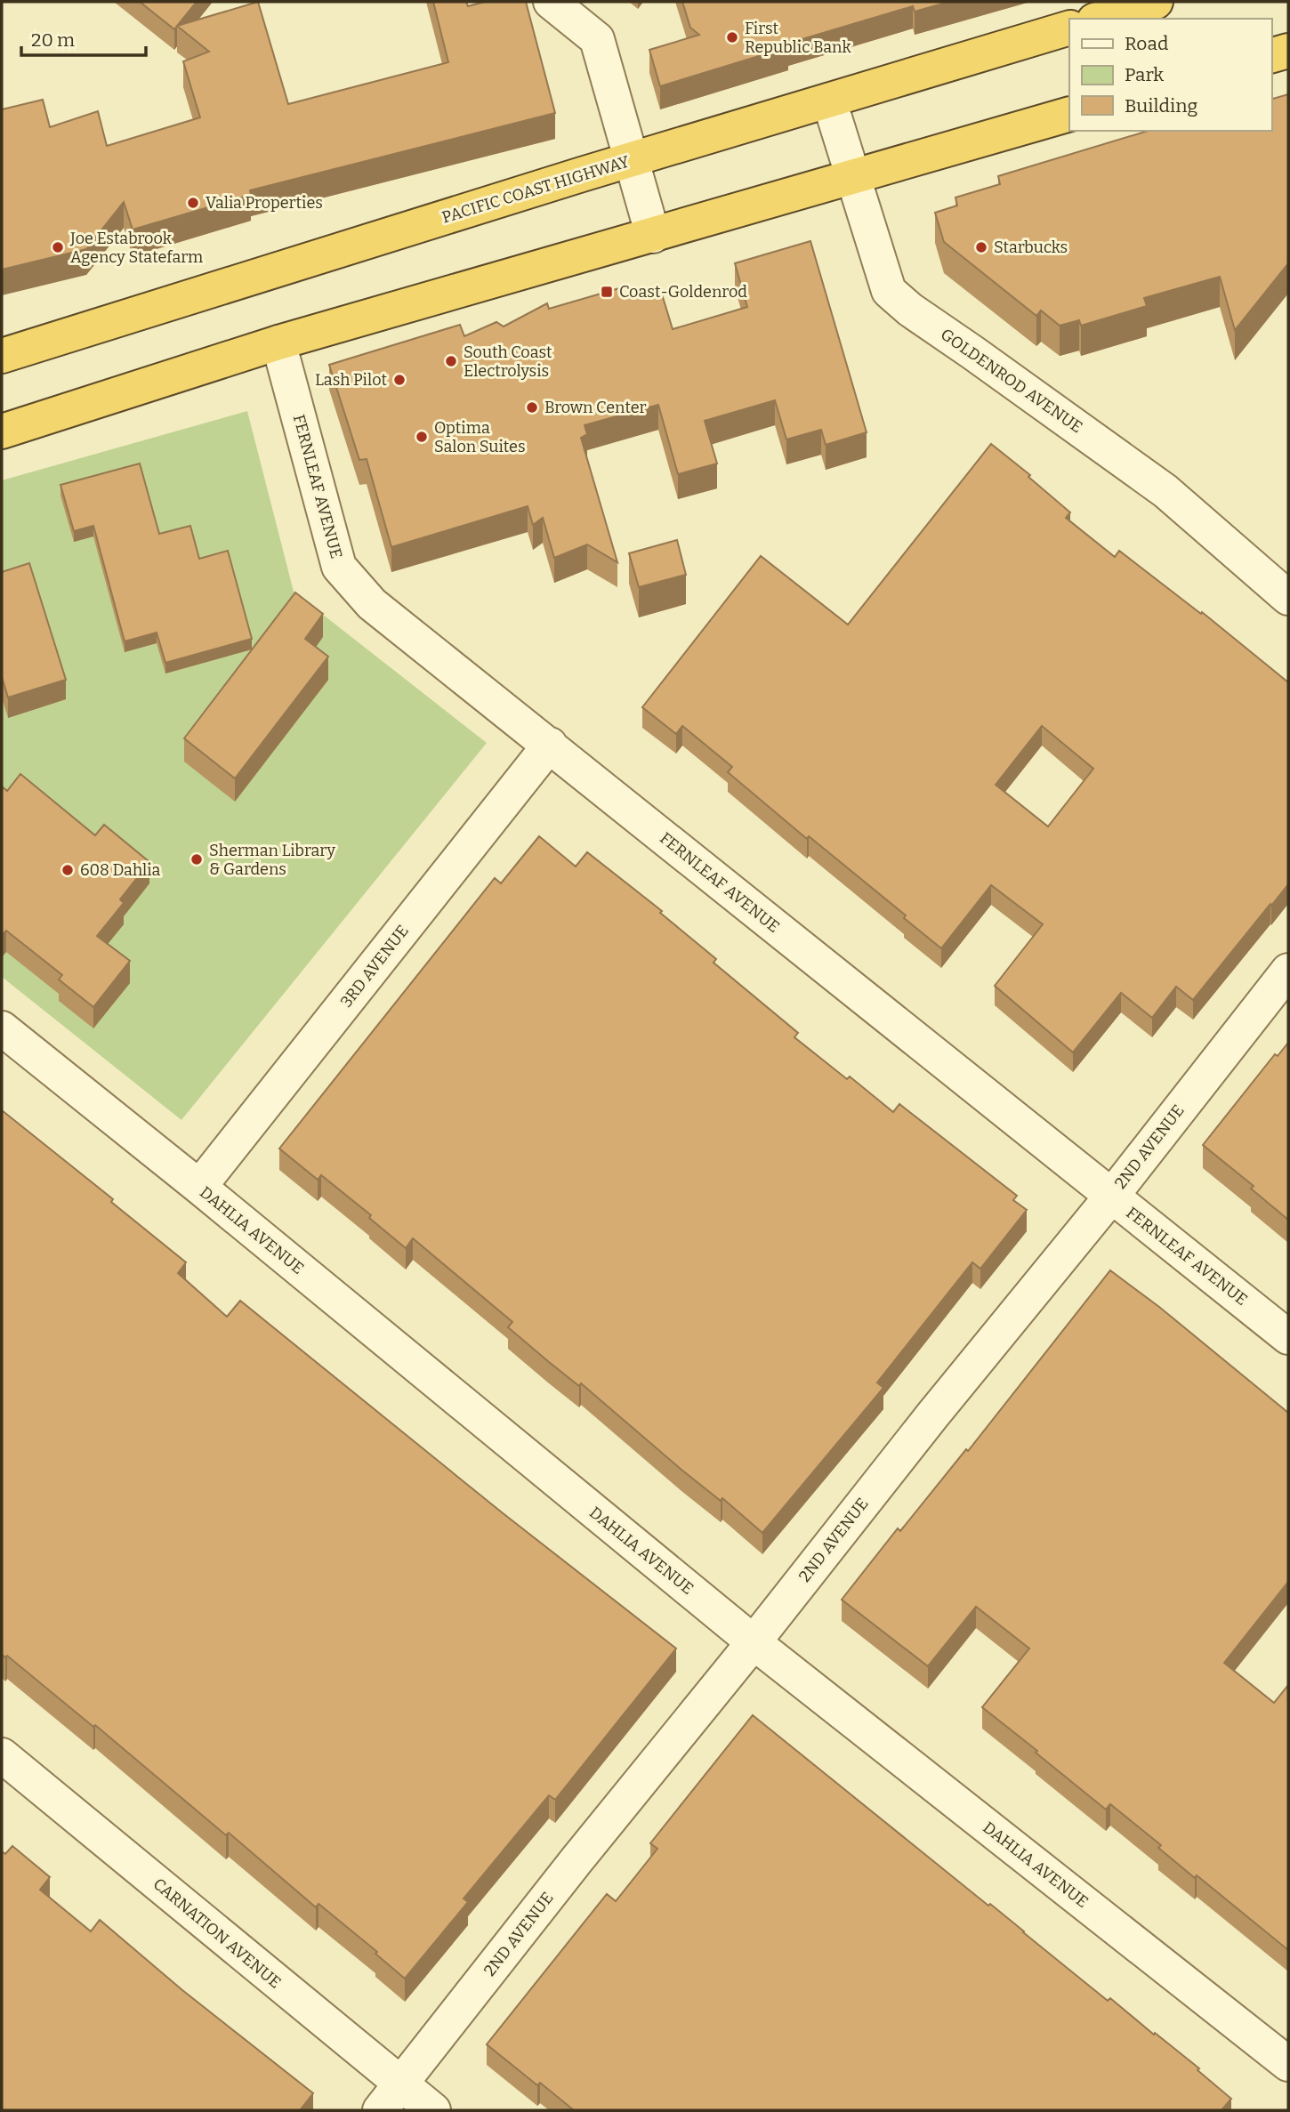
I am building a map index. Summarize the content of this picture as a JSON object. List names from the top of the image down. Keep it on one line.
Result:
{"streets":{"highway":["PACIFIC COAST HIGHWAY"],"street":["GOLDENROD AVENUE","FERNLEAF AVENUE","3RD AVENUE","2ND AVENUE","DAHLIA AVENUE","CARNATION AVENUE"]},"crossings":[["PACIFIC COAST HIGHWAY","GOLDENROD AVENUE"],["FERNLEAF AVENUE","3RD AVENUE"],["FERNLEAF AVENUE","2ND AVENUE"],["3RD AVENUE","DAHLIA AVENUE"],["2ND AVENUE","DAHLIA AVENUE"],["2ND AVENUE","CARNATION AVENUE"]],"places":{"other":["First Republic Bank","Valia Properties","Joe Estabrook Agency Statefarm","Starbucks","South Coast Electrolysis","Lash Pilot","Brown Center","Optima Salon Suites","Sherman Library & Gardens","608 Dahlia"],"transit":["Coast-Goldenrod"]},"legend":["Road","Park","Building"],"scale_bar":"20 m"}
